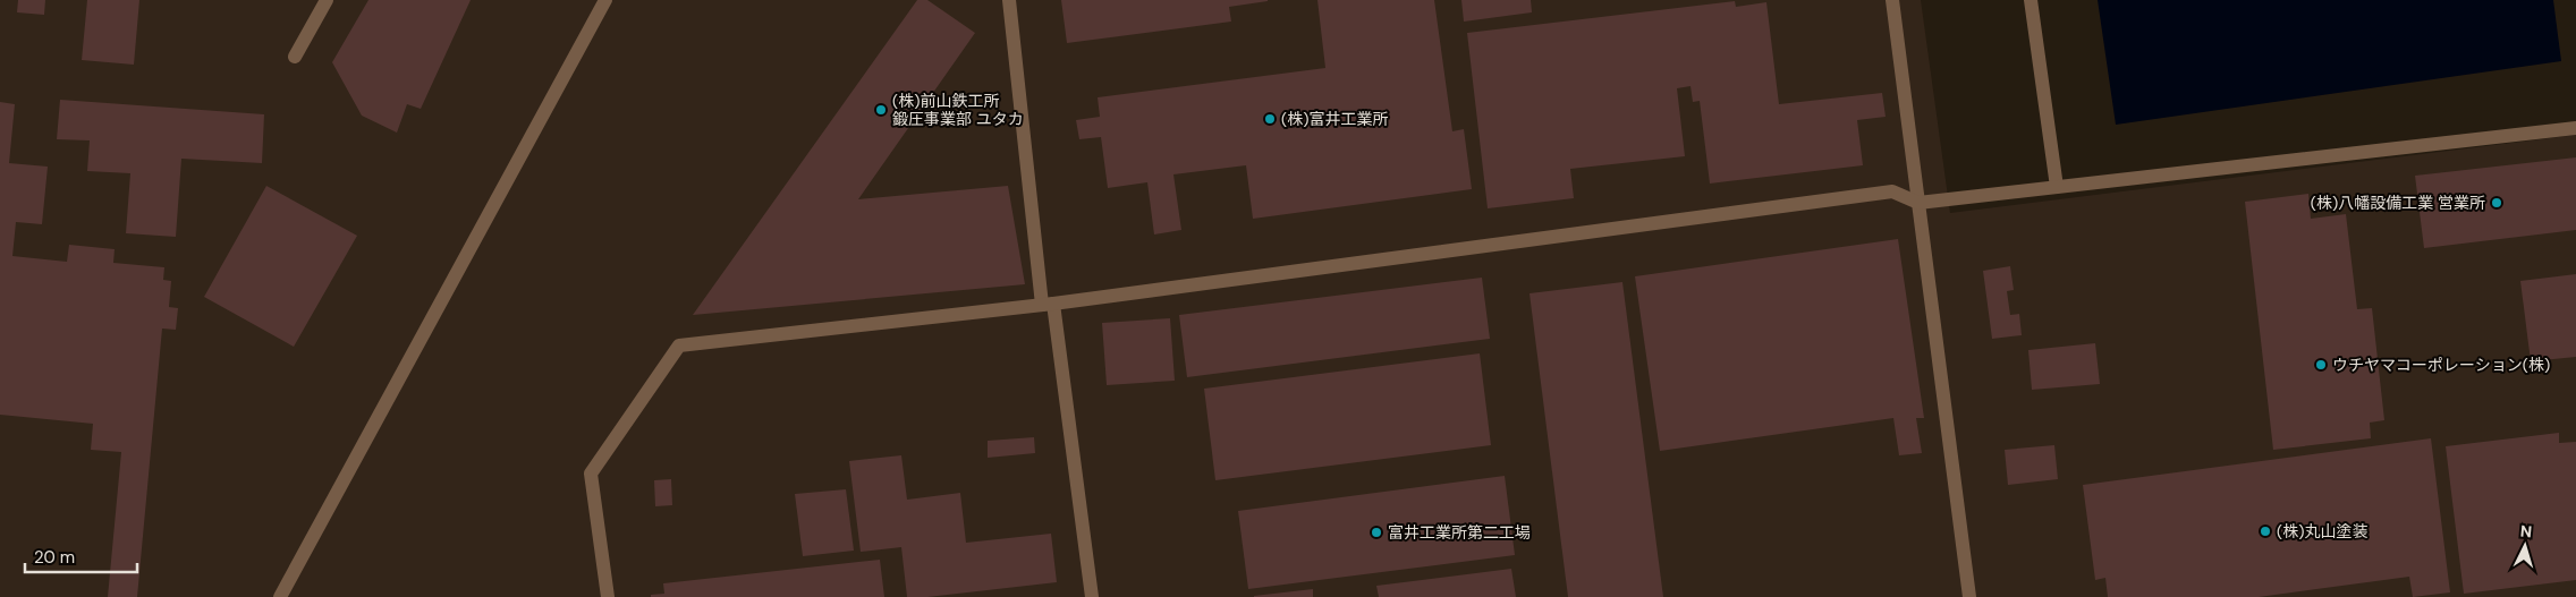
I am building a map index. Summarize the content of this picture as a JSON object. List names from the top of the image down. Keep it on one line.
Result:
{"places":["(株)前山鉄工所 鍛圧事業部 ユタカ","(株)富井工業所","(株)八幡設備工業 営業所","ウチヤマコーポレーション(株)","(株)丸山塗装","富井工業所第二工場"],"scale_bar":"20 m","north":"top"}
